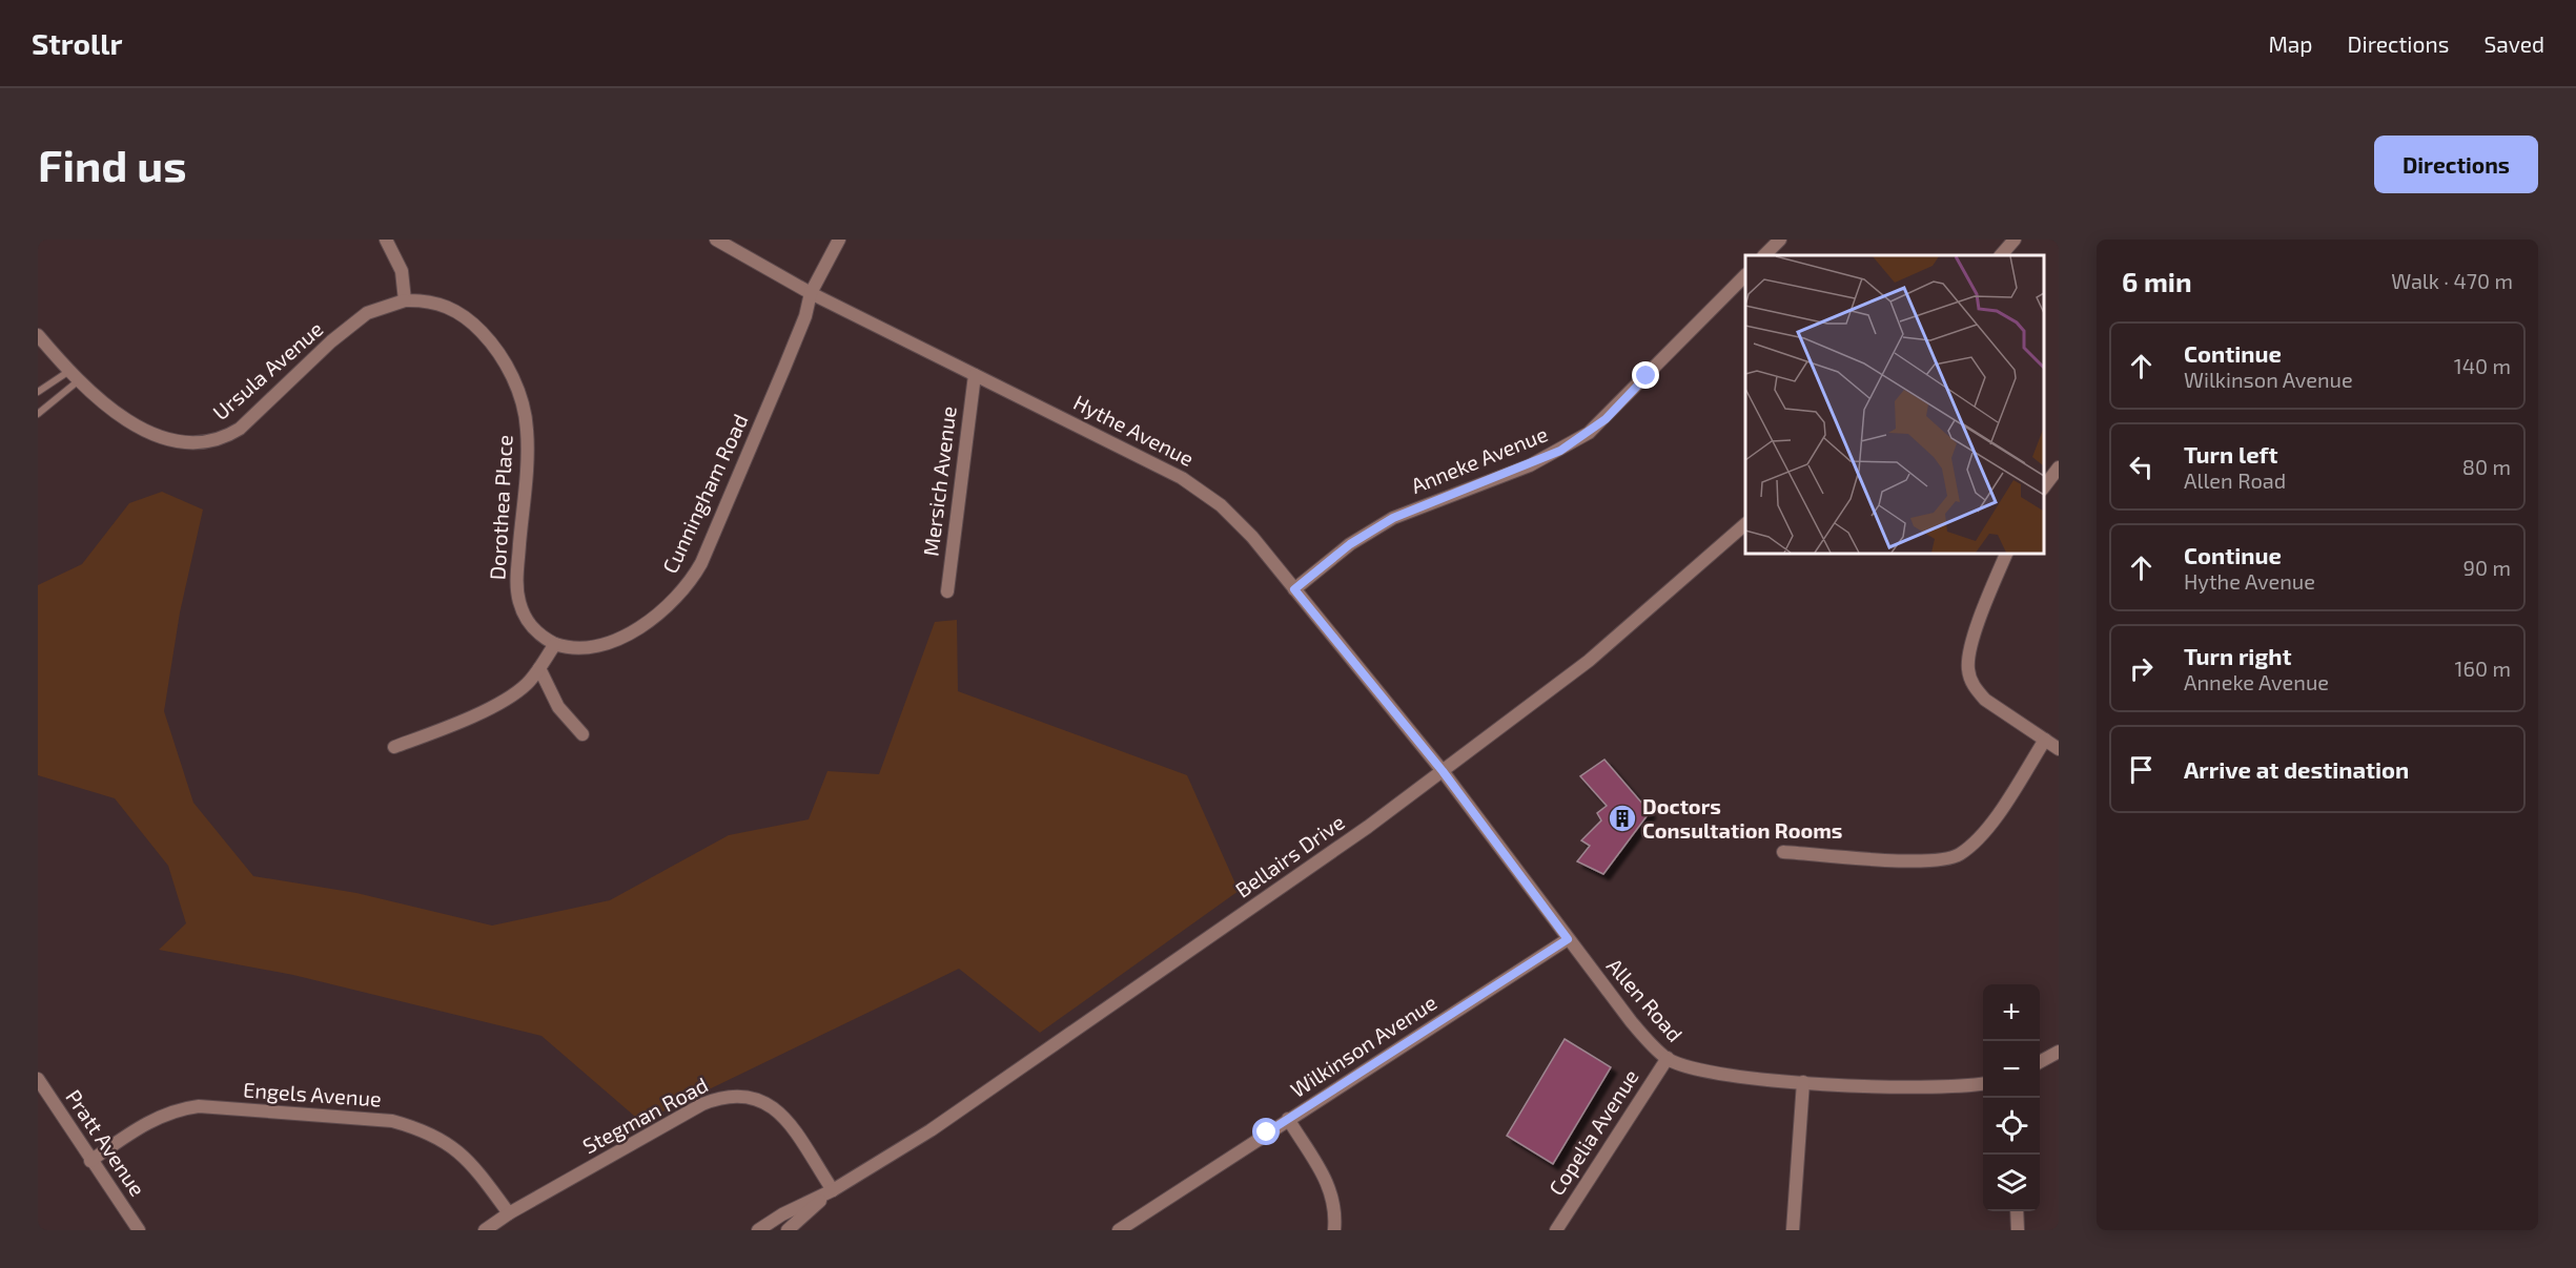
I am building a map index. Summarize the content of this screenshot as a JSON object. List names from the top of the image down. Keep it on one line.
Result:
{"streets":{"street":["Ursula Avenue","Hythe Avenue","Anneke Avenue","Mersich Avenue","Cunningham Road","Dorothea Place","Bellairs Drive","Allen Road","Wilkinson Avenue","Engels Avenue","Stegman Road","Copelia Avenue","Pratt Avenue"]},"crossings":[["Ursula Avenue","Dorothea Place"],["Hythe Avenue","Anneke Avenue"],["Hythe Avenue","Mersich Avenue"],["Hythe Avenue","Cunningham Road"],["Hythe Avenue","Bellairs Drive"],["Hythe Avenue","Allen Road"],["Cunningham Road","Dorothea Place"],["Bellairs Drive","Allen Road"],["Bellairs Drive","Stegman Road"],["Allen Road","Wilkinson Avenue"],["Allen Road","Copelia Avenue"],["Engels Avenue","Stegman Road"],["Engels Avenue","Pratt Avenue"]],"places":{"building":["Doctors Consultation Rooms"]},"page":{"header":"Strollr","nav":["Map","Directions","Saved"],"buttons":"Directions","title":"Find us","heading":["6 min","Walk · 470 m"],"list":[["Continue","Wilkinson Avenue","140 m"],["Turn left","Allen Road","80 m"],["Continue","Hythe Avenue","90 m"],["Turn right","Anneke Avenue","160 m"],"Arrive at destination"],"map_buttons":["+","−"]}}
